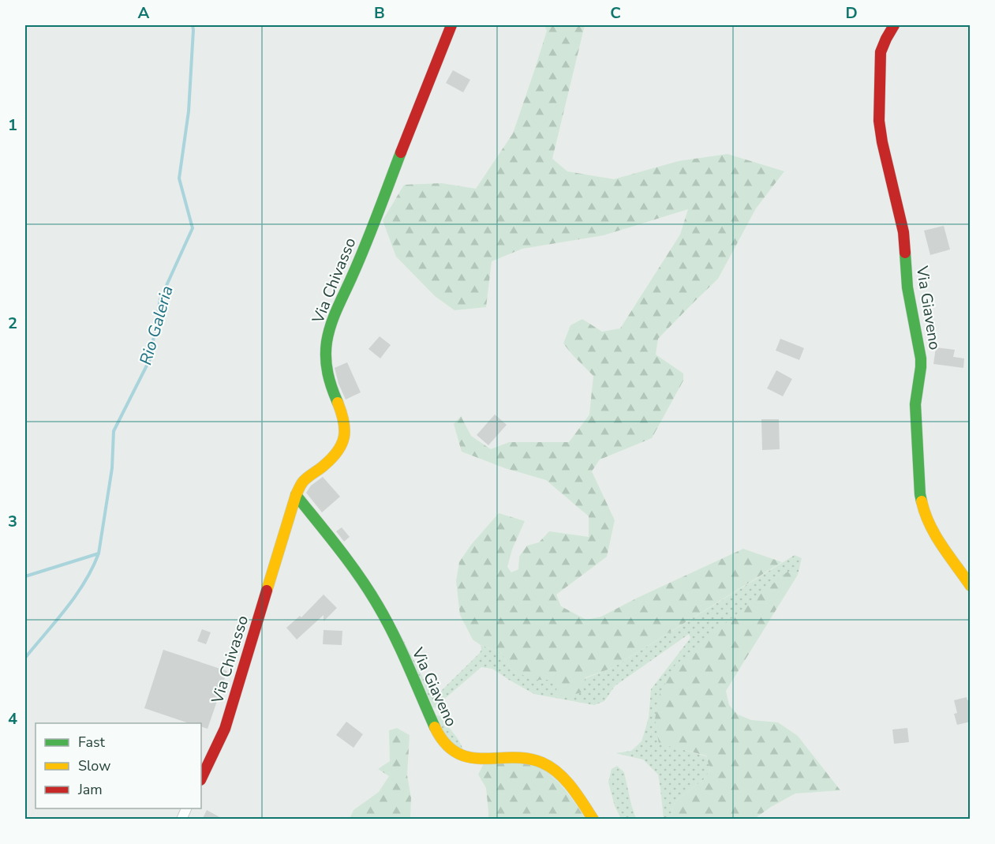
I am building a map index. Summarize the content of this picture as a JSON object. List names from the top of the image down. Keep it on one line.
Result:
{"streets":{"street":["Via Chivasso","Via Giaveno"]},"crossings":[["Via Chivasso","Via Giaveno"]],"water":["Rio Galeria"],"legend":["Fast","Slow","Jam"],"grid":{"columns":["A","B","C","D"],"rows":["1","2","3","4"]}}
